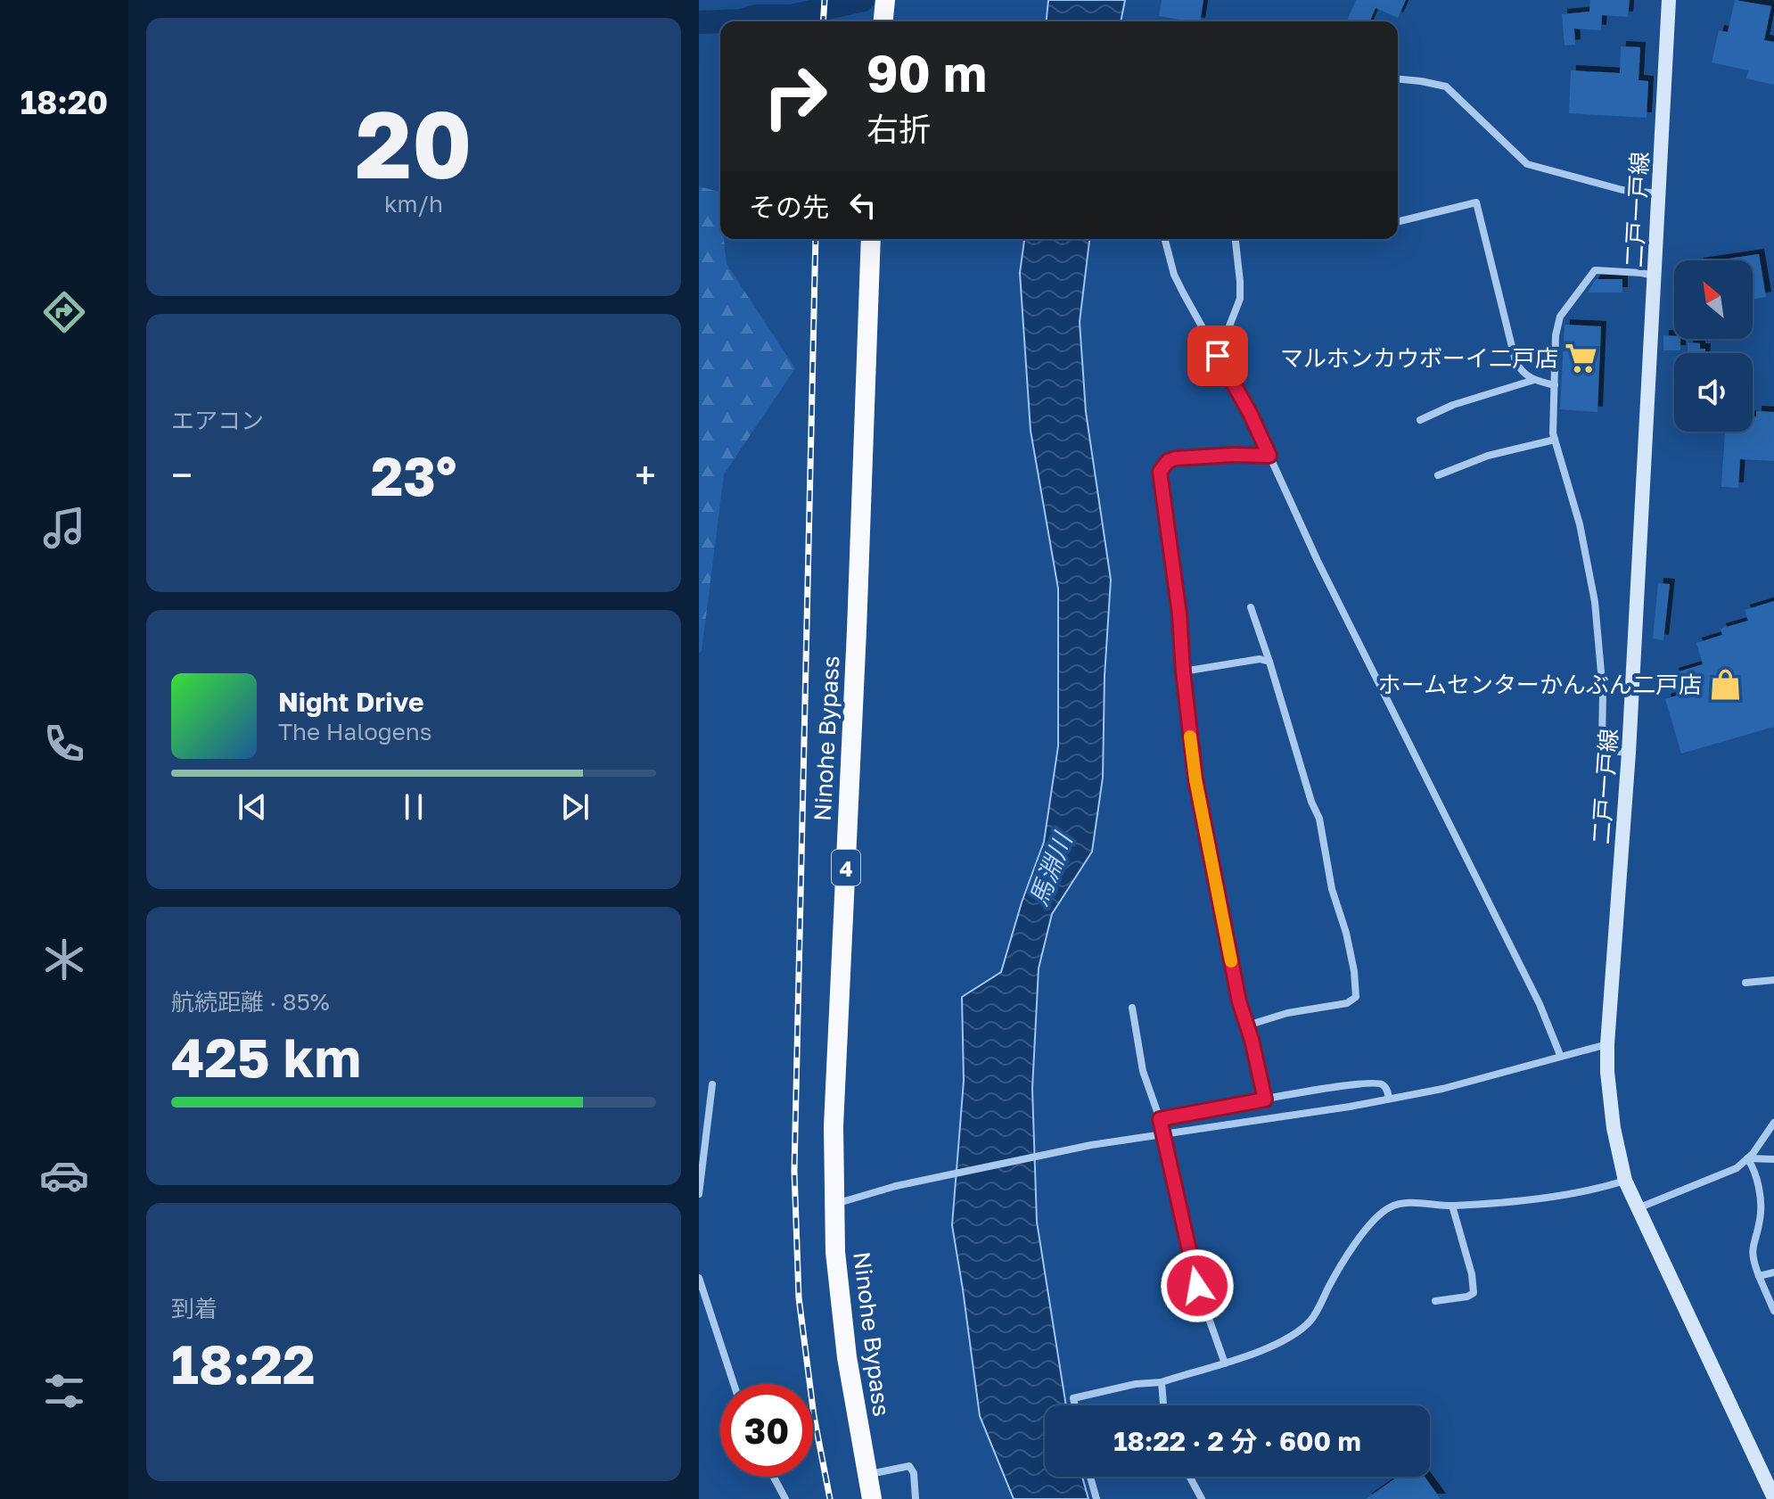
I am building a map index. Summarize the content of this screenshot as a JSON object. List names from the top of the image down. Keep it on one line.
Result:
{"streets":{"highway":["Ninohe Bypass","4"],"main road":["二戸一戸線"]},"water":["馬淵川"],"places":{"supermarket":["マルホンカウボーイ二戸店"],"shop":["ホームセンターかんぶん二戸店"]},"north":"top left","page":{"tabs":"18:20","tile":[["20","km/h"],"エアコン",["航続距離 · 85%","425 km"],["到着","18:22"]],"turn":["90 m","右折"],"then":"その先","heat":["−","23°","+"],"song":["Night Drive","The Halogens"],"limit":"30","trip":"18:22 · 2 分 · 600 m"}}
